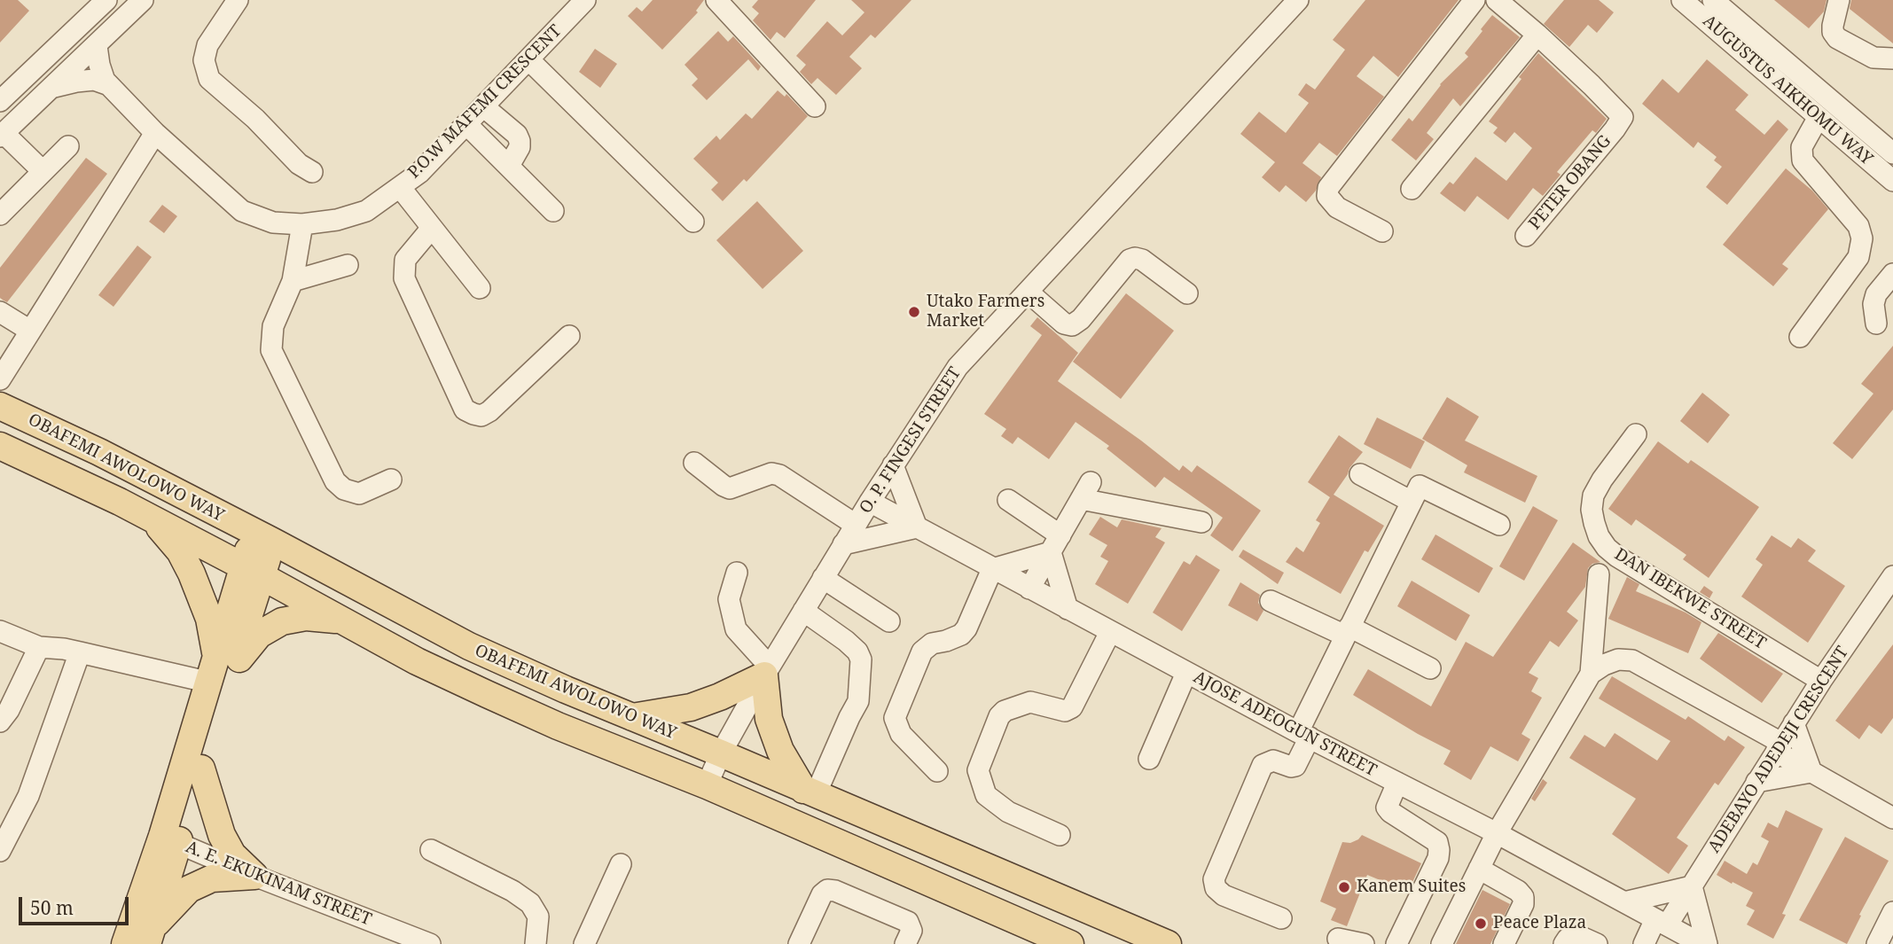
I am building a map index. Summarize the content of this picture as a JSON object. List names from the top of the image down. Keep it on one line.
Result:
{"streets":{"main road":["OBAFEMI AWOLOWO WAY"],"street":["AUGUSTUS AIKHOMU WAY","P.O.W MAFEMI CRESCENT","PETER OBANG","O. P. FINGESI STREET","DAN IBEKWE STREET","AJOSE ADEOGUN STREET","ADEBAYO ADEDEJI CRESCENT","A. E. EKUKINAM STREET"]},"crossings":[["O. P. FINGESI STREET","OBAFEMI AWOLOWO WAY"],["O. P. FINGESI STREET","AJOSE ADEOGUN STREET"],["DAN IBEKWE STREET","ADEBAYO ADEDEJI CRESCENT"],["AJOSE ADEOGUN STREET","ADEBAYO ADEDEJI CRESCENT"]],"places":["Utako Farmers Market","Kanem Suites","Peace Plaza"],"scale_bar":"50 m"}
